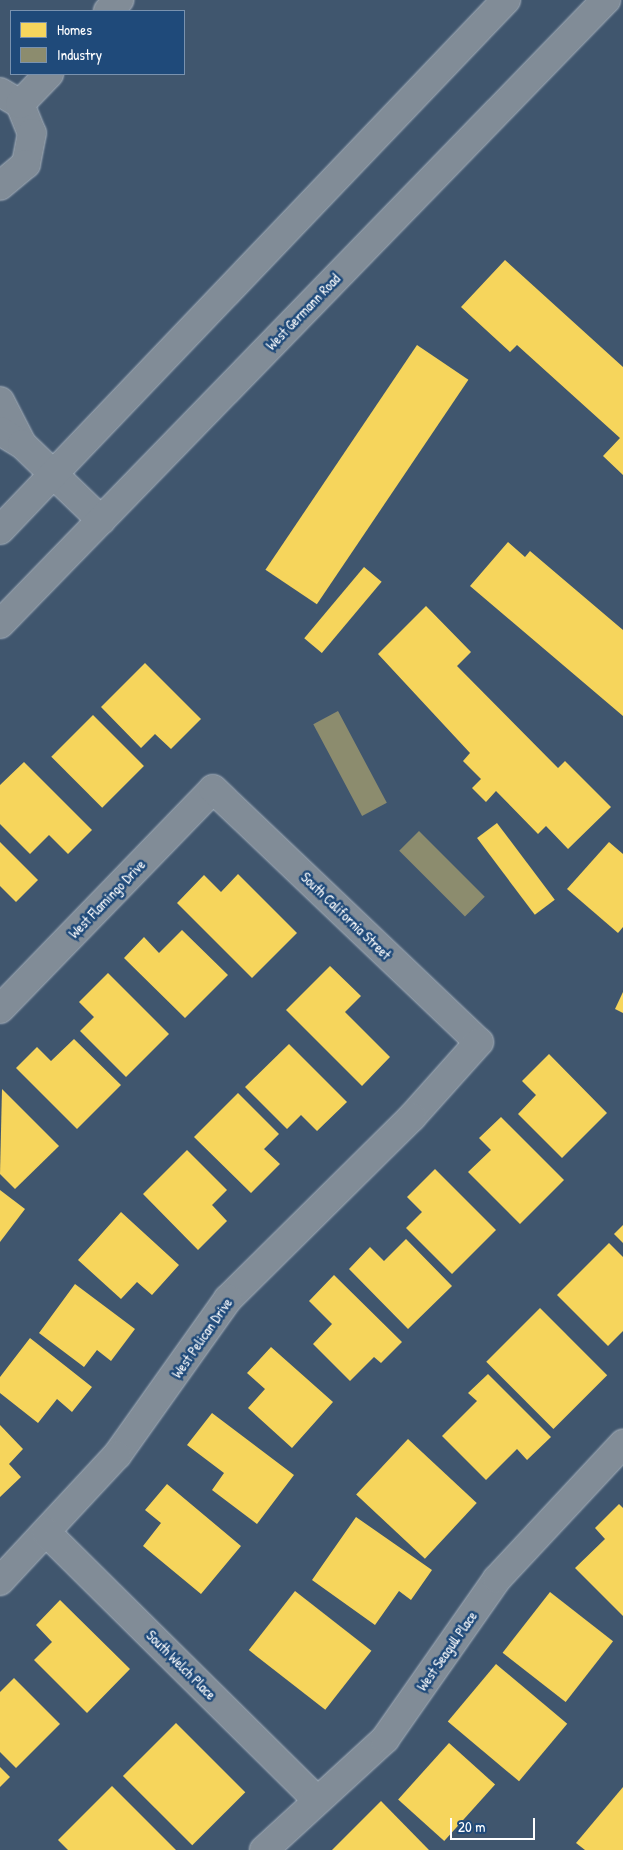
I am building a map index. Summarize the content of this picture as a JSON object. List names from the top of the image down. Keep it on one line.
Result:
{"streets":{"street":["West Germann Road","West Flamingo Drive","South California Street","West Pelican Drive","West Seagull Place","South Welch Place"]},"crossings":[["West Flamingo Drive","South California Street"],["South California Street","West Pelican Drive"],["West Pelican Drive","South Welch Place"],["West Seagull Place","South Welch Place"]],"legend":["Homes","Industry"],"scale_bar":"20 m"}
